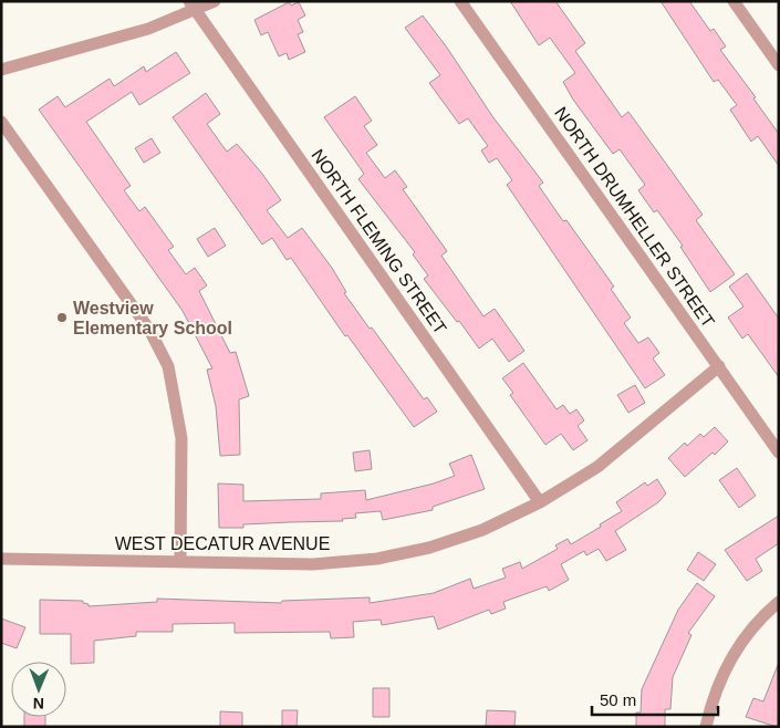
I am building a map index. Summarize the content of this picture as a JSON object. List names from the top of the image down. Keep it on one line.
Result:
{"streets":{"street":["NORTH DRUMHELLER STREET","NORTH FLEMING STREET","WEST DECATUR AVENUE"]},"crossings":[["NORTH DRUMHELLER STREET","WEST DECATUR AVENUE"],["NORTH FLEMING STREET","WEST DECATUR AVENUE"]],"places":["Westview Elementary School"],"scale_bar":"50 m","north":"bottom"}
